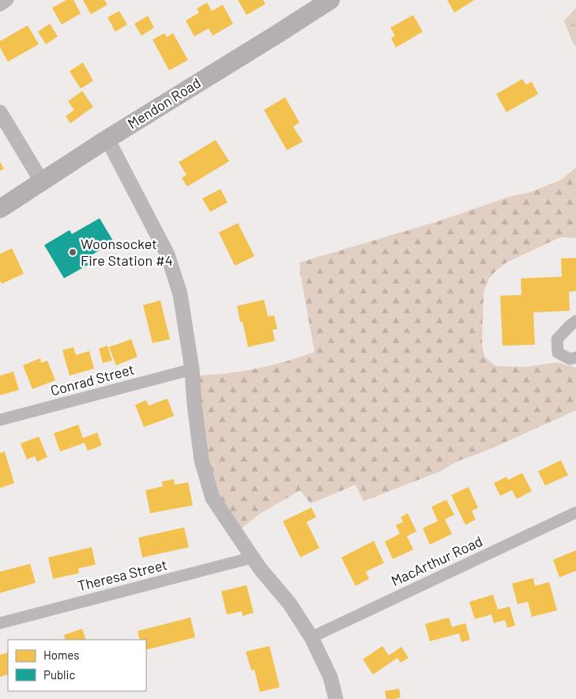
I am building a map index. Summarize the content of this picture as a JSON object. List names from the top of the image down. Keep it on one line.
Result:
{"streets":{"main road":["Mendon Road"],"street":["Conrad Street","MacArthur Road","Theresa Street"]},"places":["Woonsocket Fire Station #4"],"legend":["Homes","Public"]}
